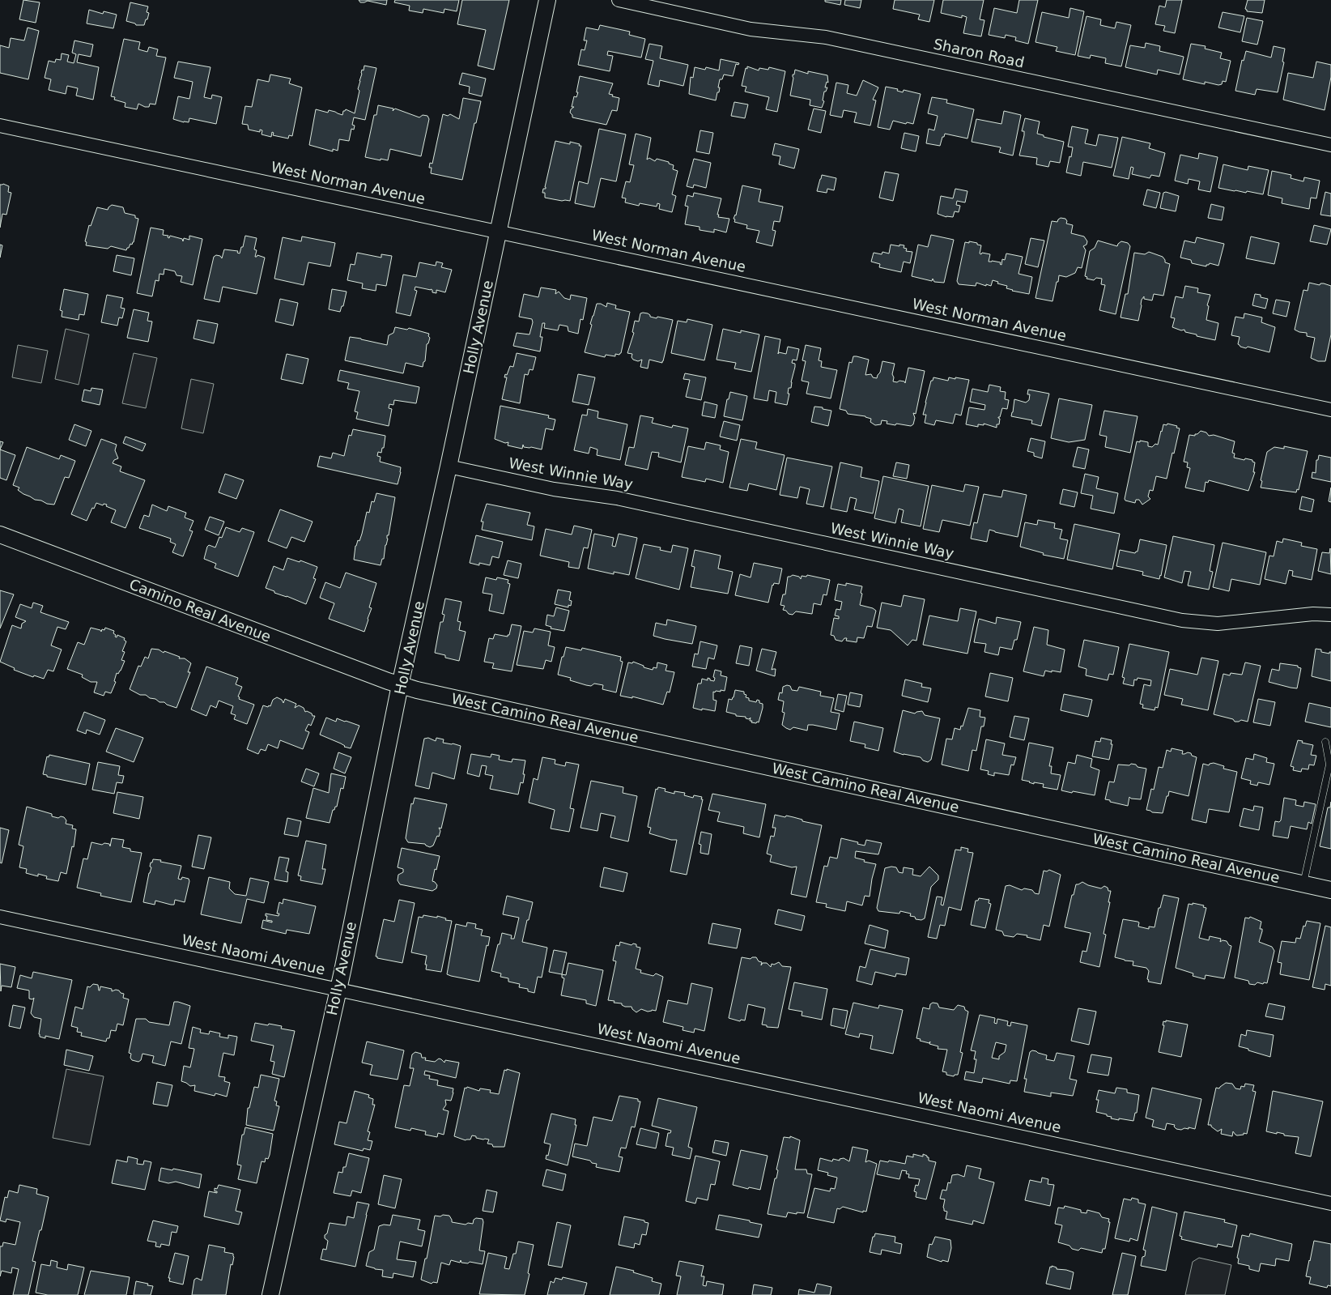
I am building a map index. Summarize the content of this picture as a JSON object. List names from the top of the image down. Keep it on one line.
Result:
{"streets":{"street":["Sharon Road","West Norman Avenue","Holly Avenue","West Winnie Way","Camino Real Avenue","West Camino Real Avenue","West Naomi Avenue"]},"crossings":[["West Norman Avenue","Holly Avenue"],["Holly Avenue","West Winnie Way"],["Holly Avenue","Camino Real Avenue"],["Holly Avenue","West Camino Real Avenue"],["Holly Avenue","West Naomi Avenue"],["Camino Real Avenue","West Camino Real Avenue"]]}
